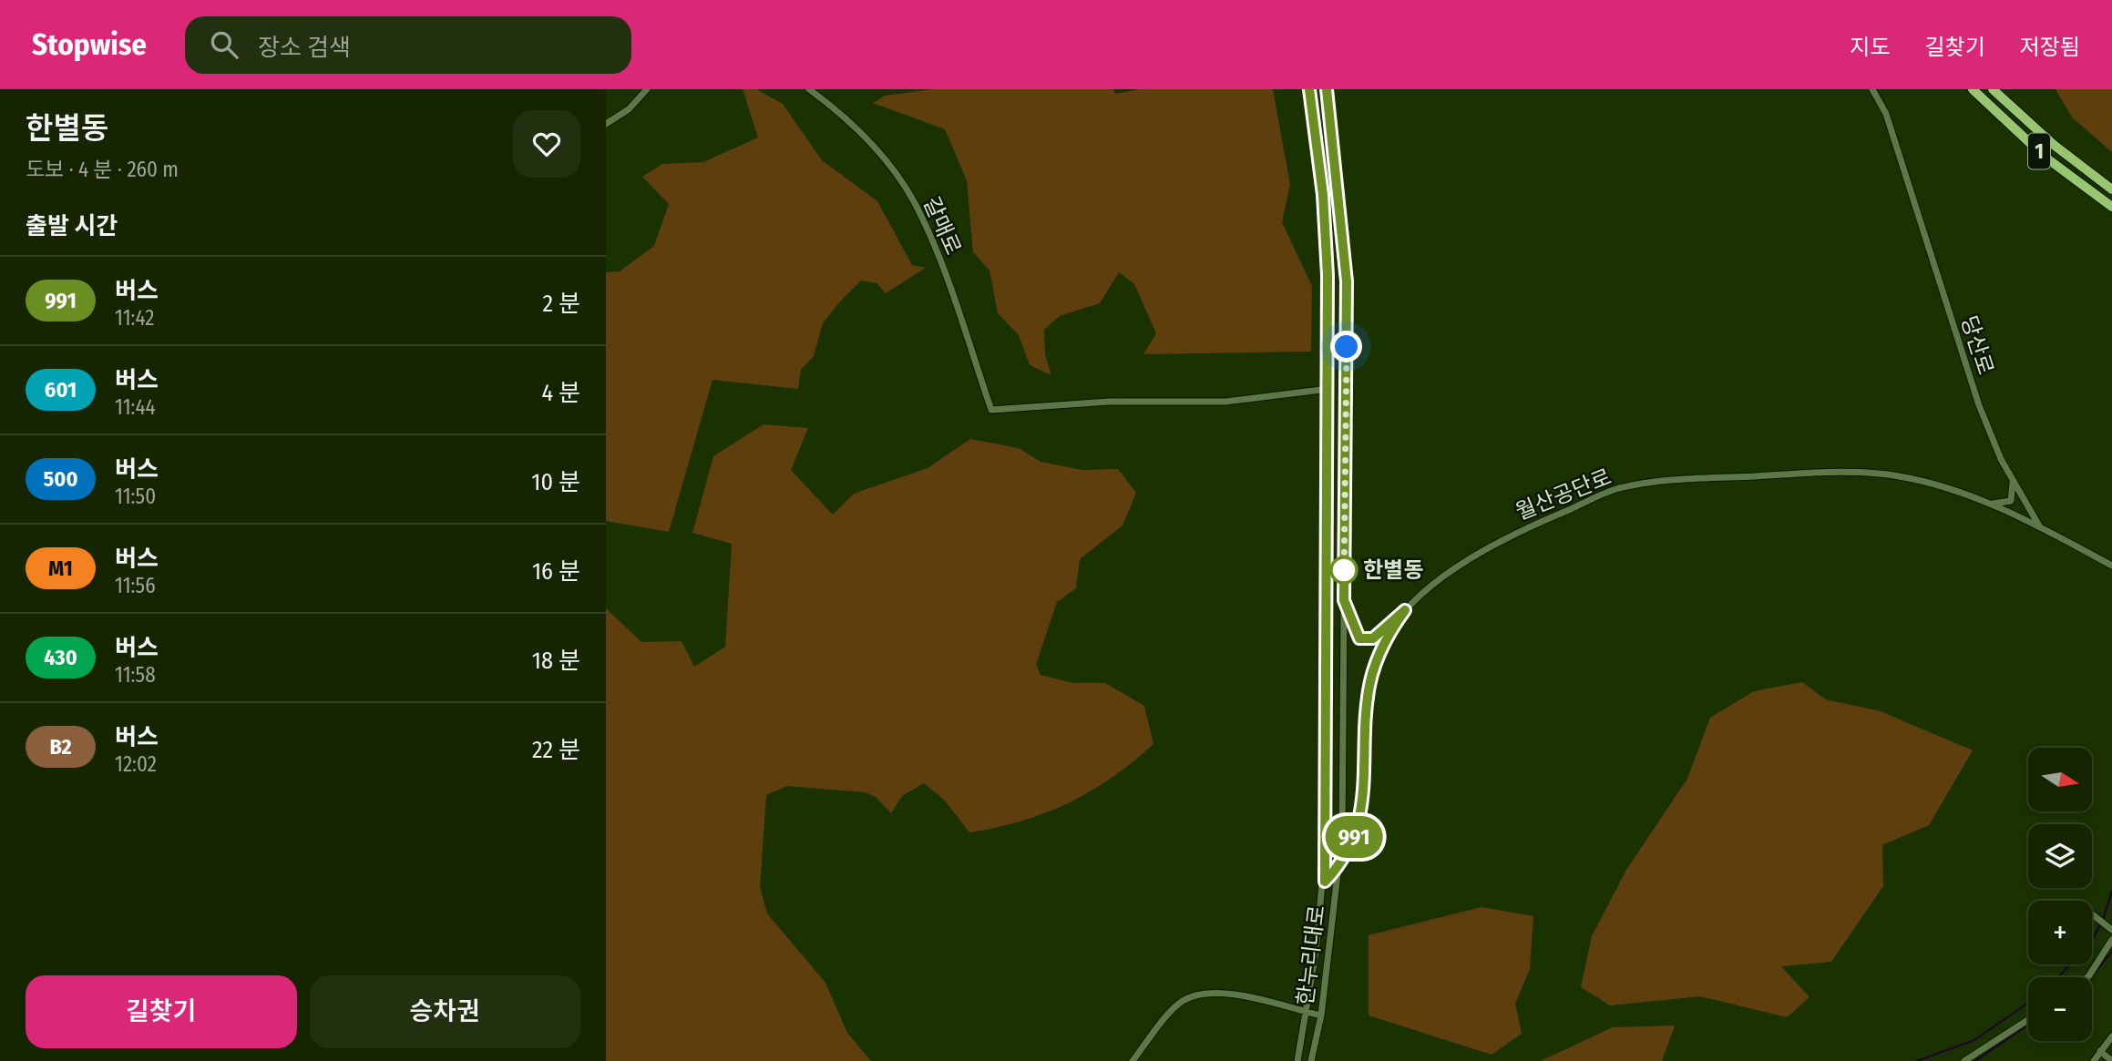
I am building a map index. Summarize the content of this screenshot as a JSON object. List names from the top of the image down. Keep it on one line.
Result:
{"streets":{"highway":["1"],"street":["갈매로","당산로","월산공단로","한누리대로"]},"crossings":[["갈매로","한누리대로"],["당산로","월산공단로"],["월산공단로","한누리대로"]],"places":["한별동"],"lines":["bus line 991"],"north":"right","page":{"header":"Stopwise","search":"장소 검색","nav":["지도","길찾기","저장됨"],"heading":[["한별동","도보 · 4 분 · 260 m"],"출발 시간"],"on_map":"991","list":[{"mark":"991","name":"버스","note":"11:42","value":"2 분"},{"mark":"601","name":"버스","note":"11:44","value":"4 분"},{"mark":"500","name":"버스","note":"11:50","value":"10 분"},{"mark":"M1","name":"버스","note":"11:56","value":"16 분"},{"mark":"430","name":"버스","note":"11:58","value":"18 분"},{"mark":"B2","name":"버스","note":"12:02","value":"22 분"}],"map_buttons":["+","−"],"buttons":["길찾기","승차권"]}}
